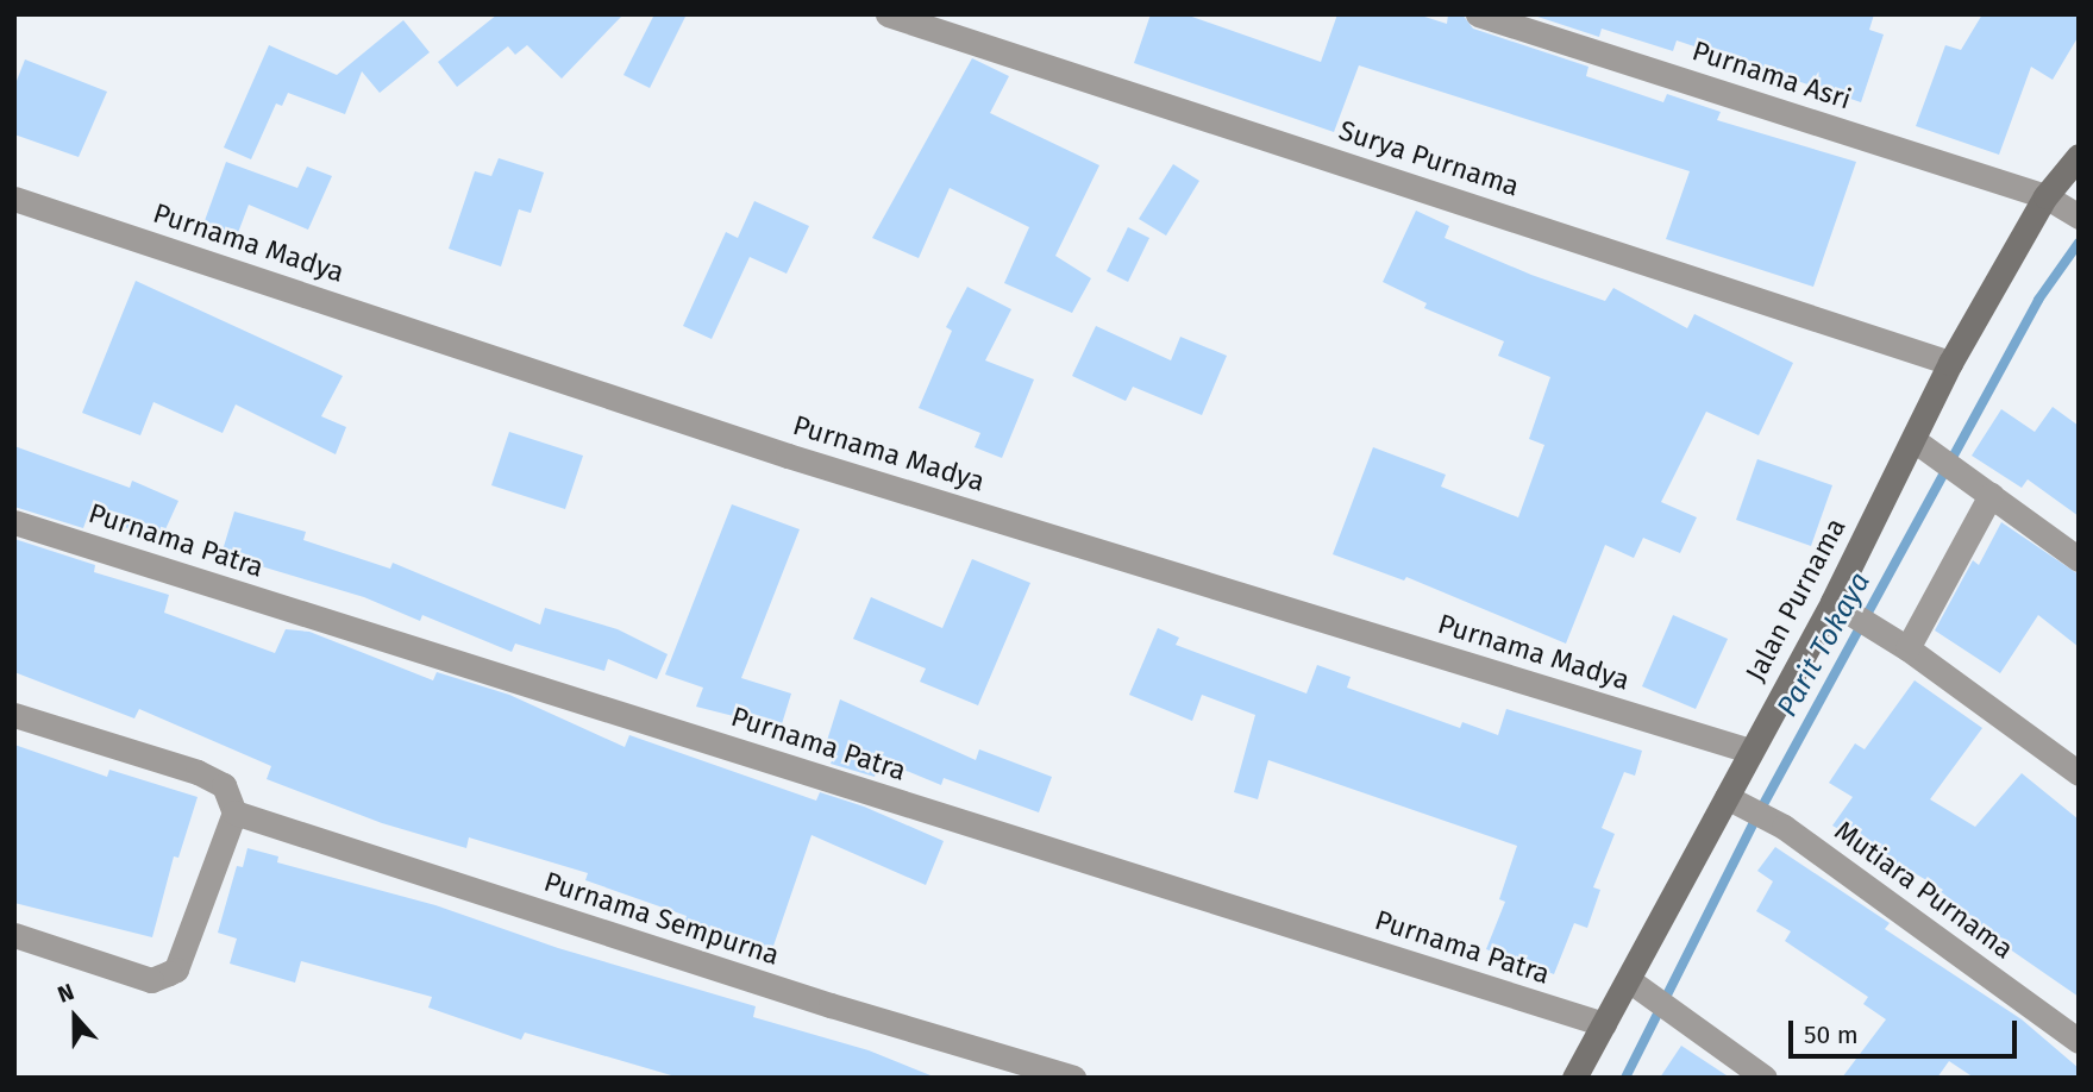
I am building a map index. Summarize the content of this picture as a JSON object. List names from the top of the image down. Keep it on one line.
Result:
{"streets":{"street":["Purnama Asri","Surya Purnama","Purnama Madya","Purnama Patra","Jalan Purnama","Mutiara Purnama","Purnama Sempurna"]},"crossings":[["Purnama Asri","Jalan Purnama"],["Surya Purnama","Jalan Purnama"],["Purnama Madya","Jalan Purnama"],["Purnama Patra","Jalan Purnama"],["Jalan Purnama","Mutiara Purnama"]],"water":["Parit Tokaya"],"scale_bar":"50 m","north":"top"}
